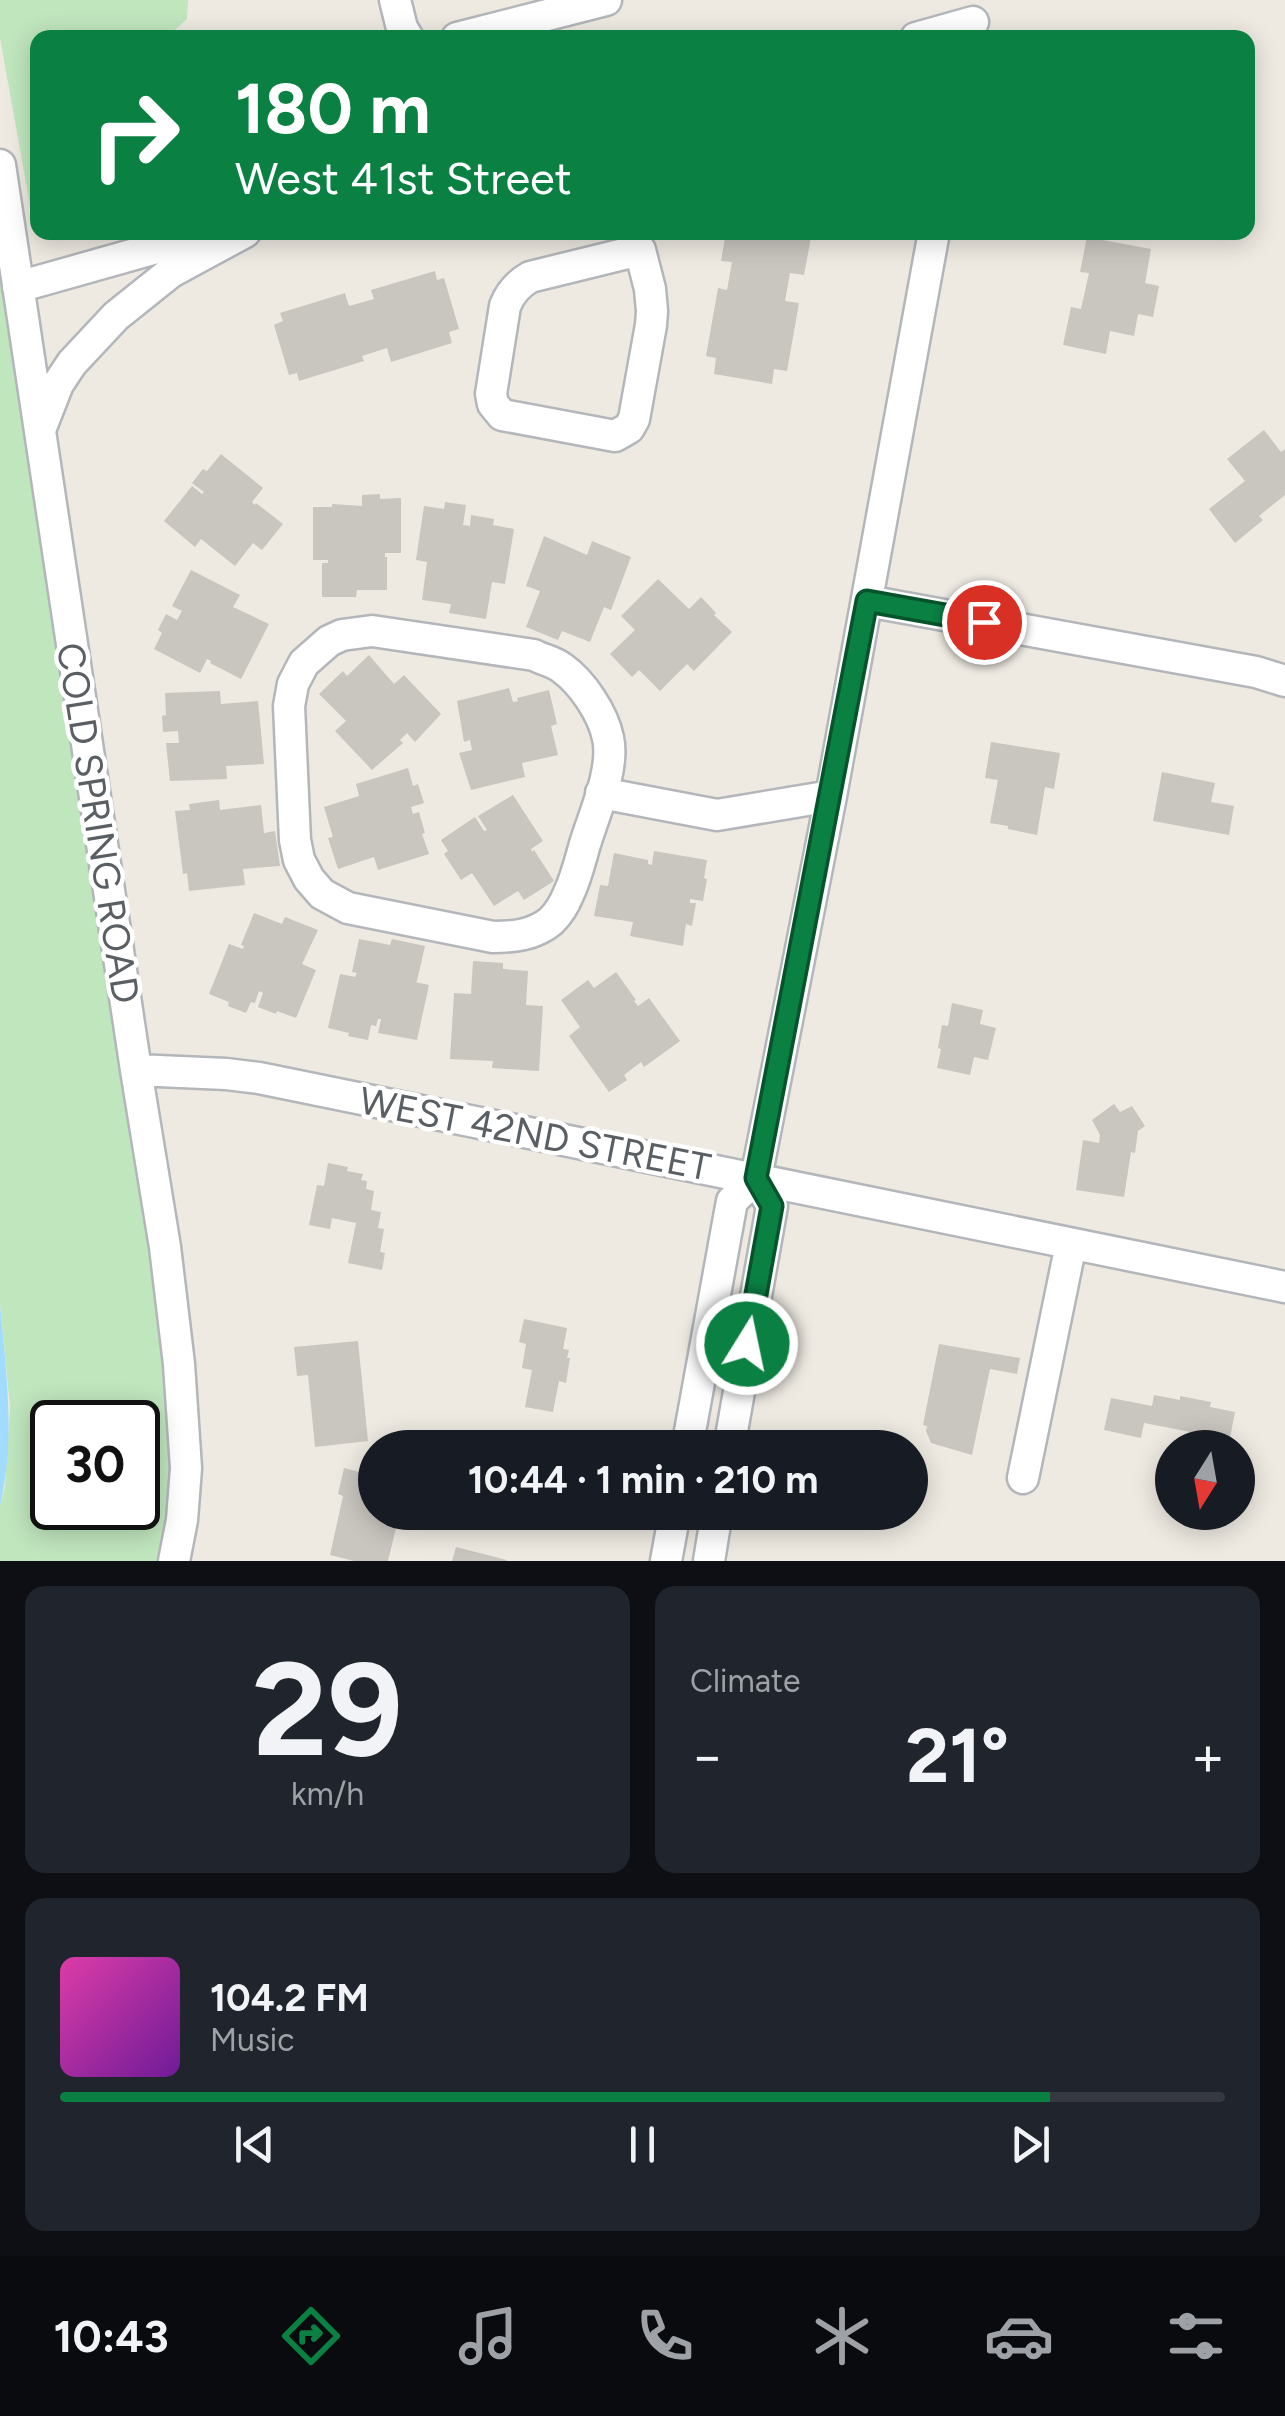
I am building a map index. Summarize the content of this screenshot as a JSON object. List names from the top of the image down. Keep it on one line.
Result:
{"streets":{"street":["COLD SPRING ROAD","WEST 42ND STREET"]},"crossings":[["COLD SPRING ROAD","WEST 42ND STREET"]],"north":"bottom","page":{"turn":["180 m","West 41st Street"],"limit":"30","trip":"10:44 · 1 min · 210 m","tile":[["29","km/h"],"Climate"],"heat":["−","21°","+"],"song":["104.2 FM","Music"],"tabs":"10:43"}}
